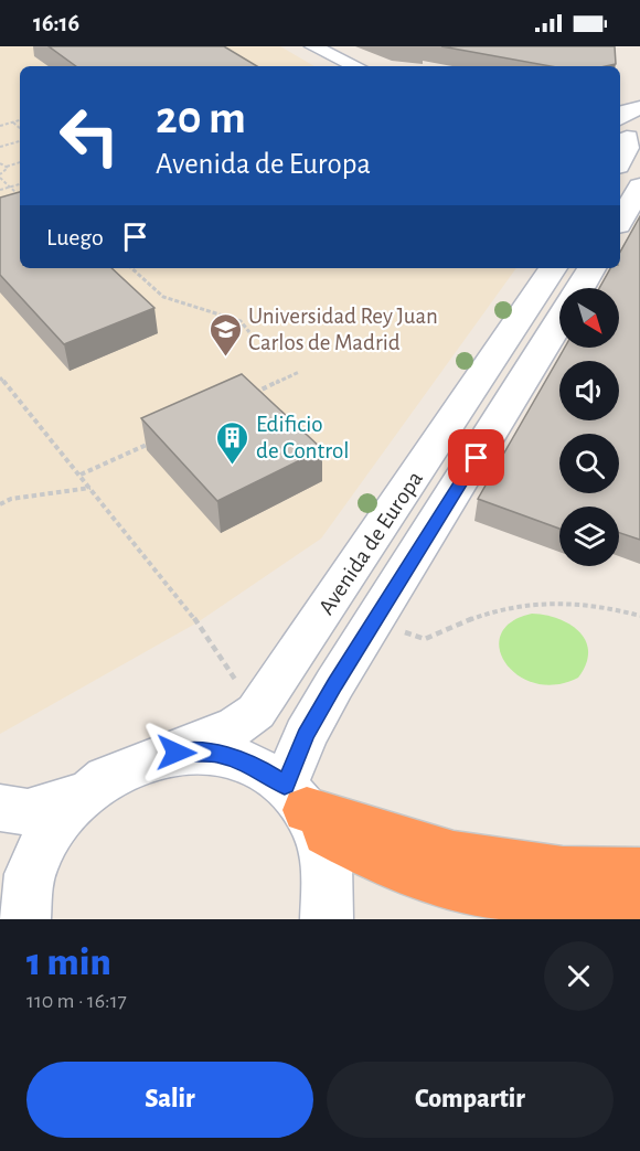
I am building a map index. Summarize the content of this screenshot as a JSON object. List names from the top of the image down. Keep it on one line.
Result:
{"streets":{"street":["Avenida de Europa"]},"places":{"school or university":["Universidad Rey Juan Carlos de Madrid"],"building":["Edificio de Control"]},"north":"bottom right","page":{"status":"16:16","turn":["20 m","Avenida de Europa"],"then":"Luego","heading":["1 min","110 m · 16:17"],"buttons":["Salir","Compartir"]}}
